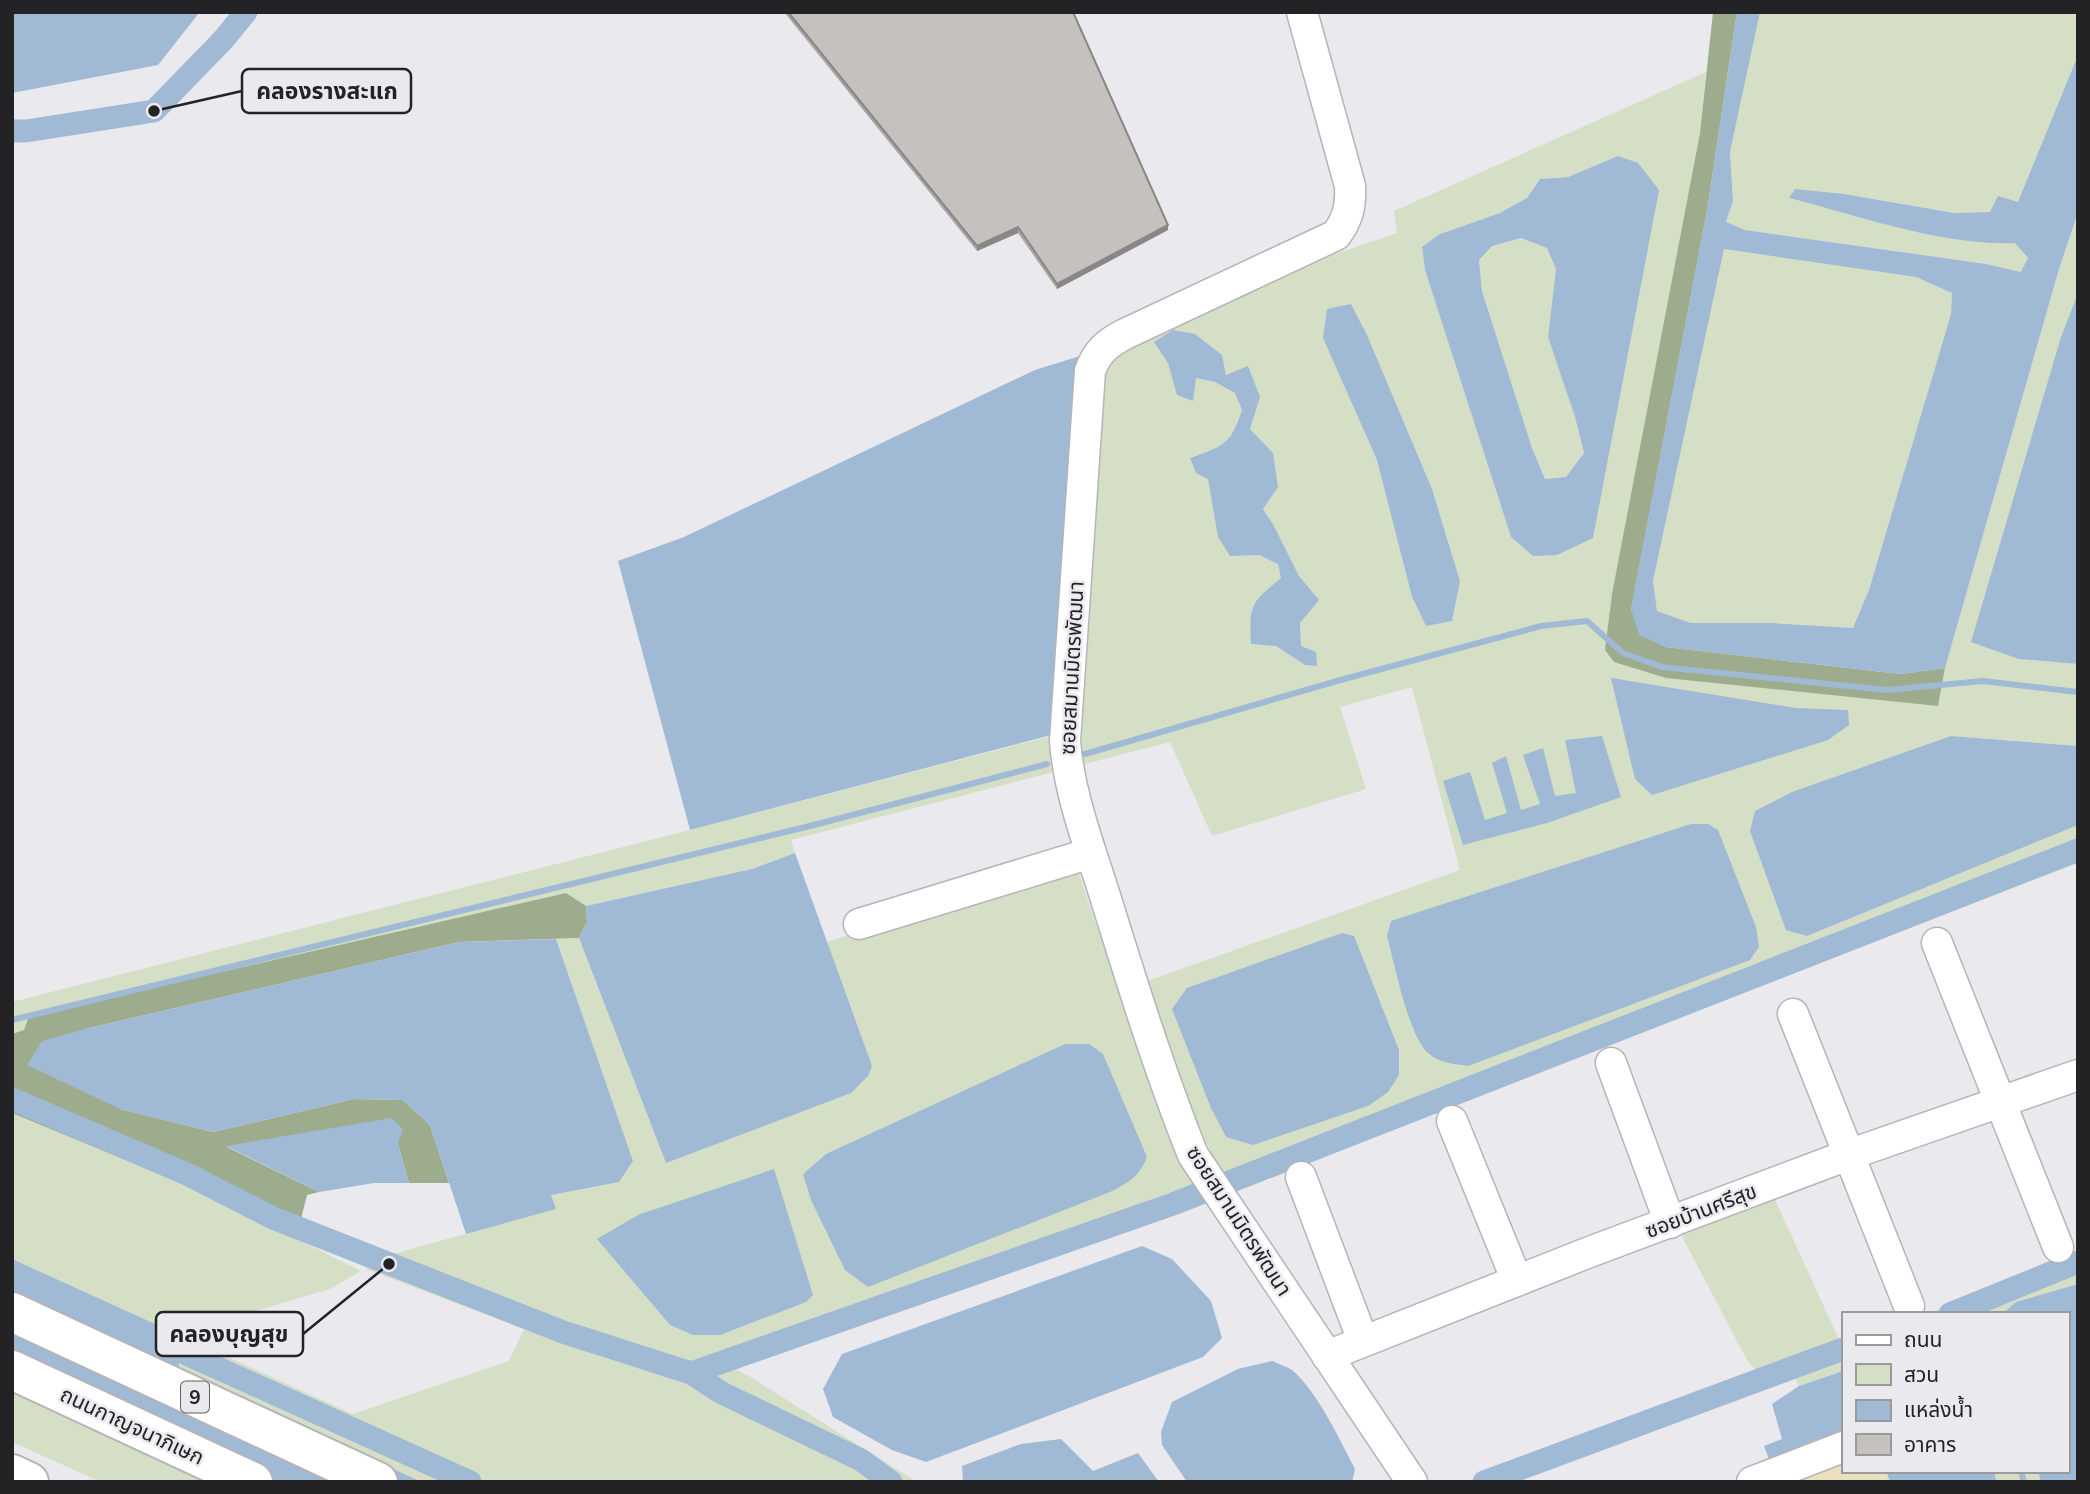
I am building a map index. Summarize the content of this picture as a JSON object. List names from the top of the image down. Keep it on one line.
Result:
{"streets":{"main road":["9","ถนนกาญจนาภิเษก"],"street":["ซอยสมานมิตรพัฒนา","ซอยบ้านศรีสุข"]},"crossings":[["ซอยสมานมิตรพัฒนา","ซอยบ้านศรีสุข"]],"places":["คลองรางสะแก","คลองบุญสุข"],"legend":["ถนน","สวน","แหล่งน้ำ","อาคาร"]}
